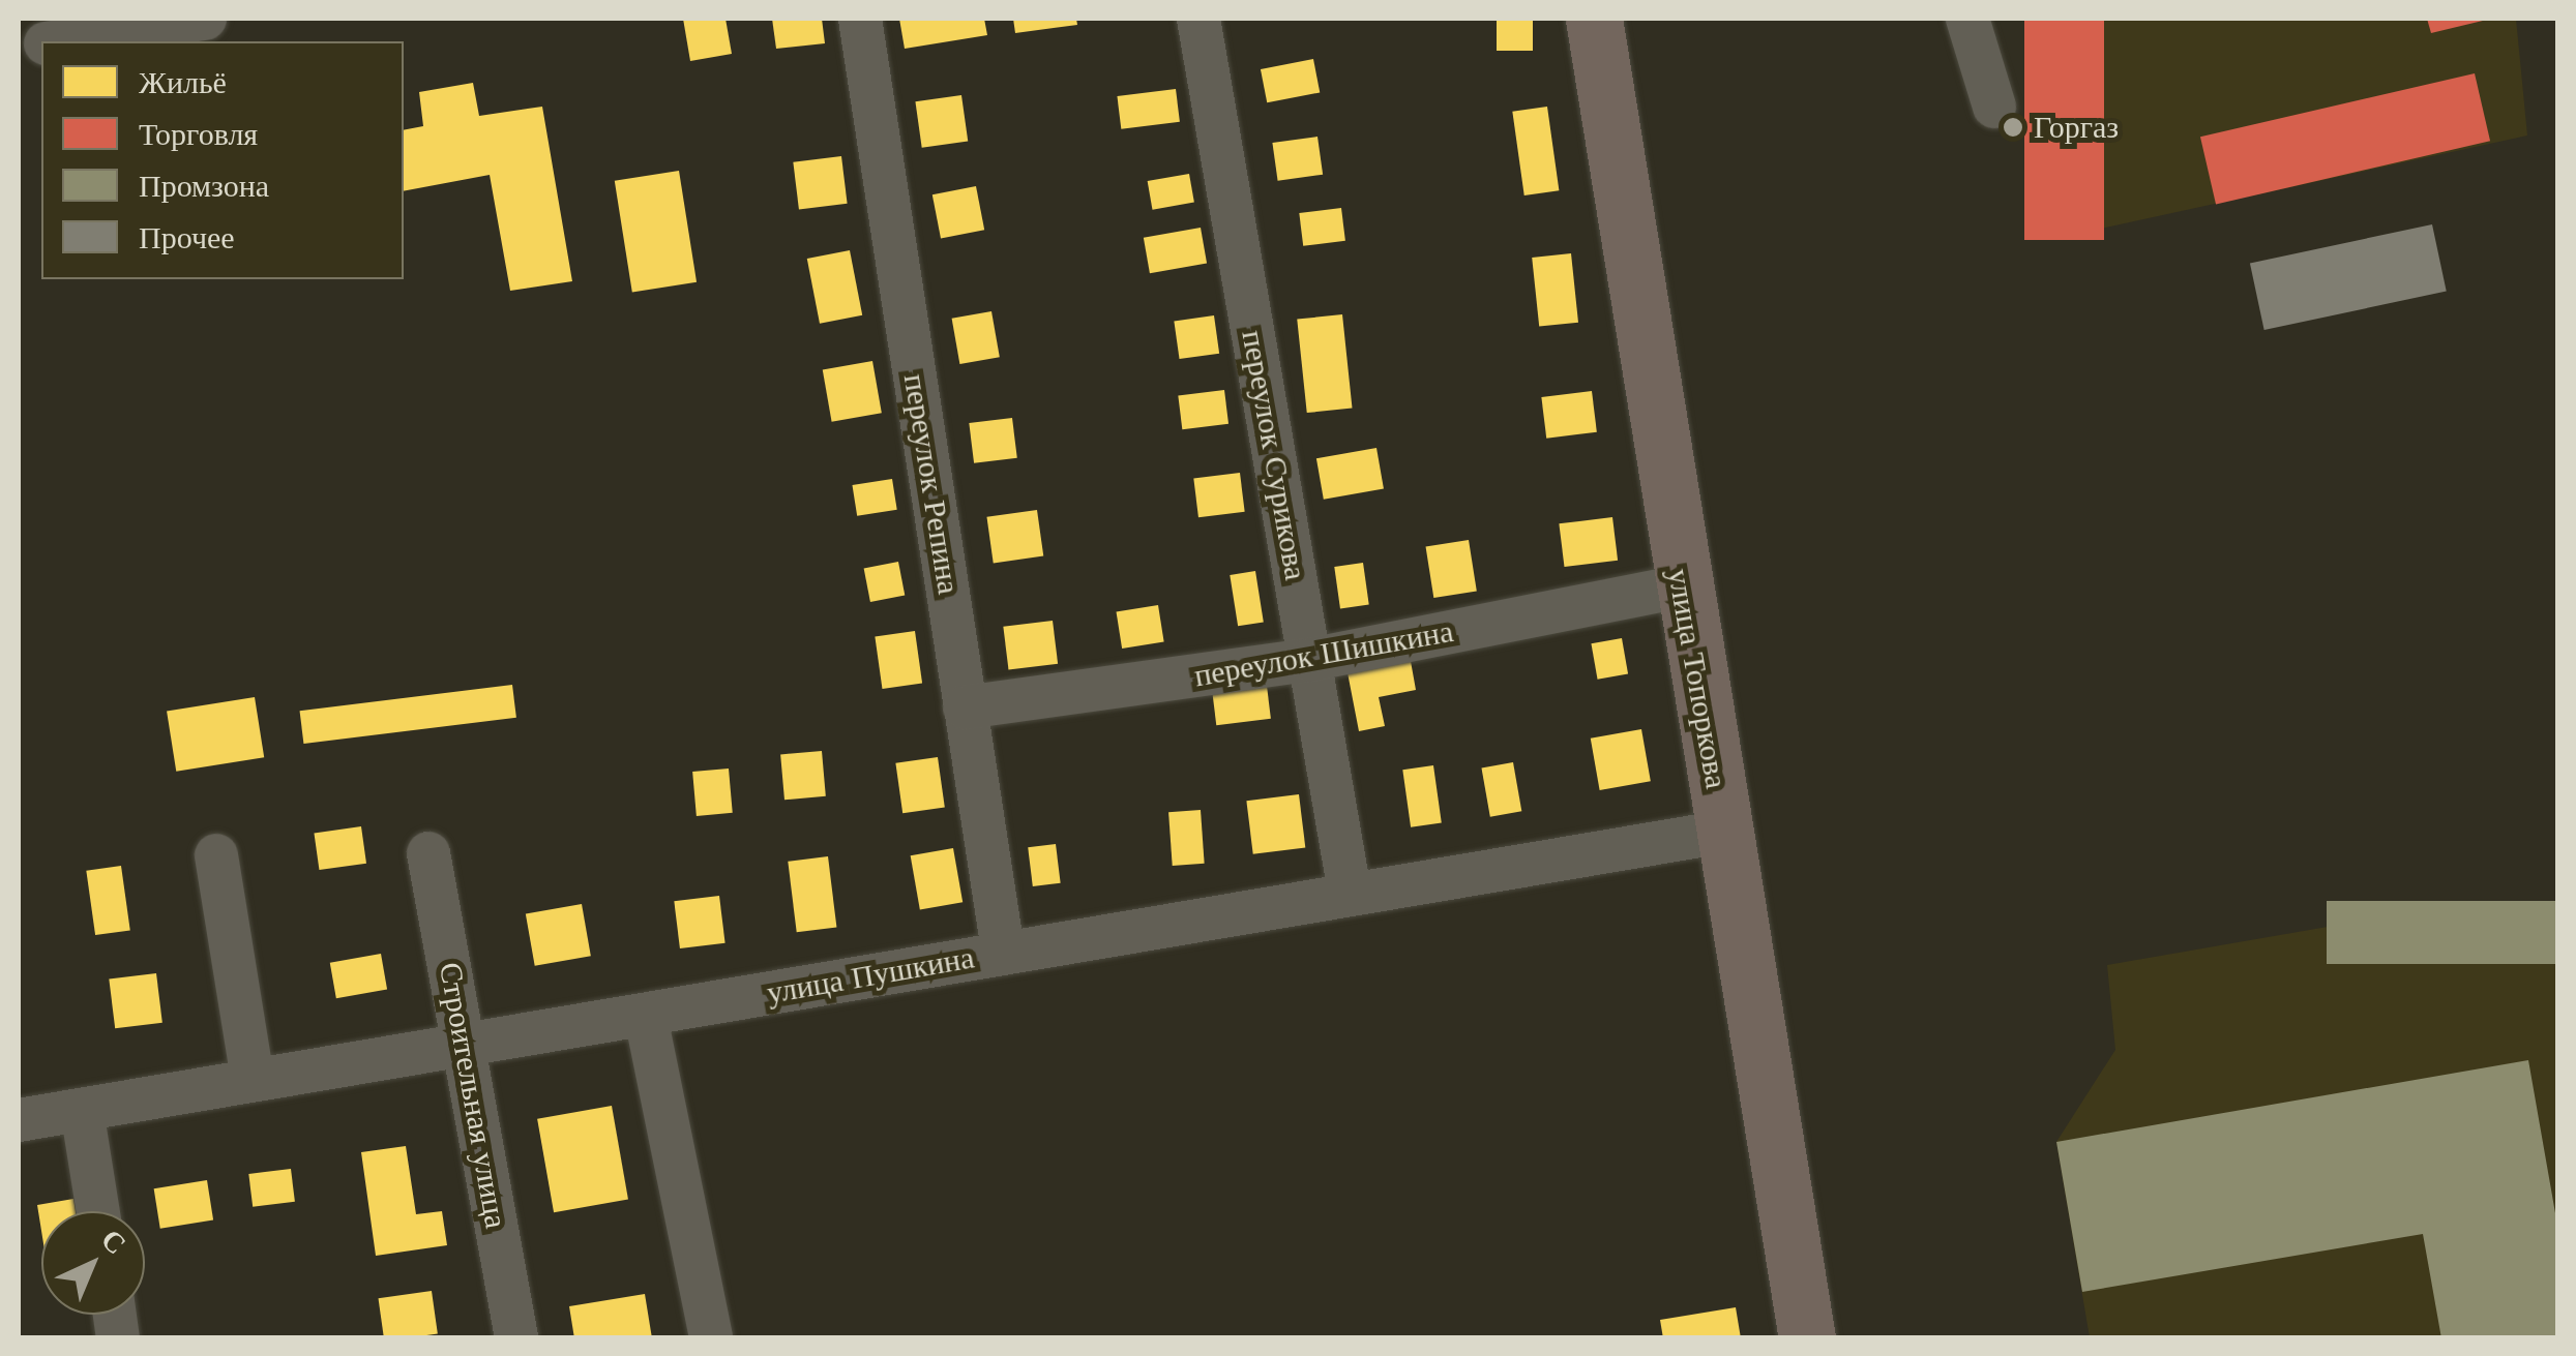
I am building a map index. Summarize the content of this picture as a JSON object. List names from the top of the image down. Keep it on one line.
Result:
{"streets":{"highway":["улица Топоркова"],"street":["переулок Сурикова","переулок Репина","переулок Шишкина","улица Пушкина","Строительная улица"]},"crossings":[["переулок Сурикова","переулок Шишкина"],["переулок Сурикова","улица Пушкина"],["переулок Репина","переулок Шишкина"],["переулок Репина","улица Пушкина"],["переулок Шишкина","улица Топоркова"],["улица Топоркова","улица Пушкина"],["улица Пушкина","Строительная улица"]],"places":["Горгаз"],"legend":["Жильё","Торговля","Промзона","Прочее"],"north":"top right"}
